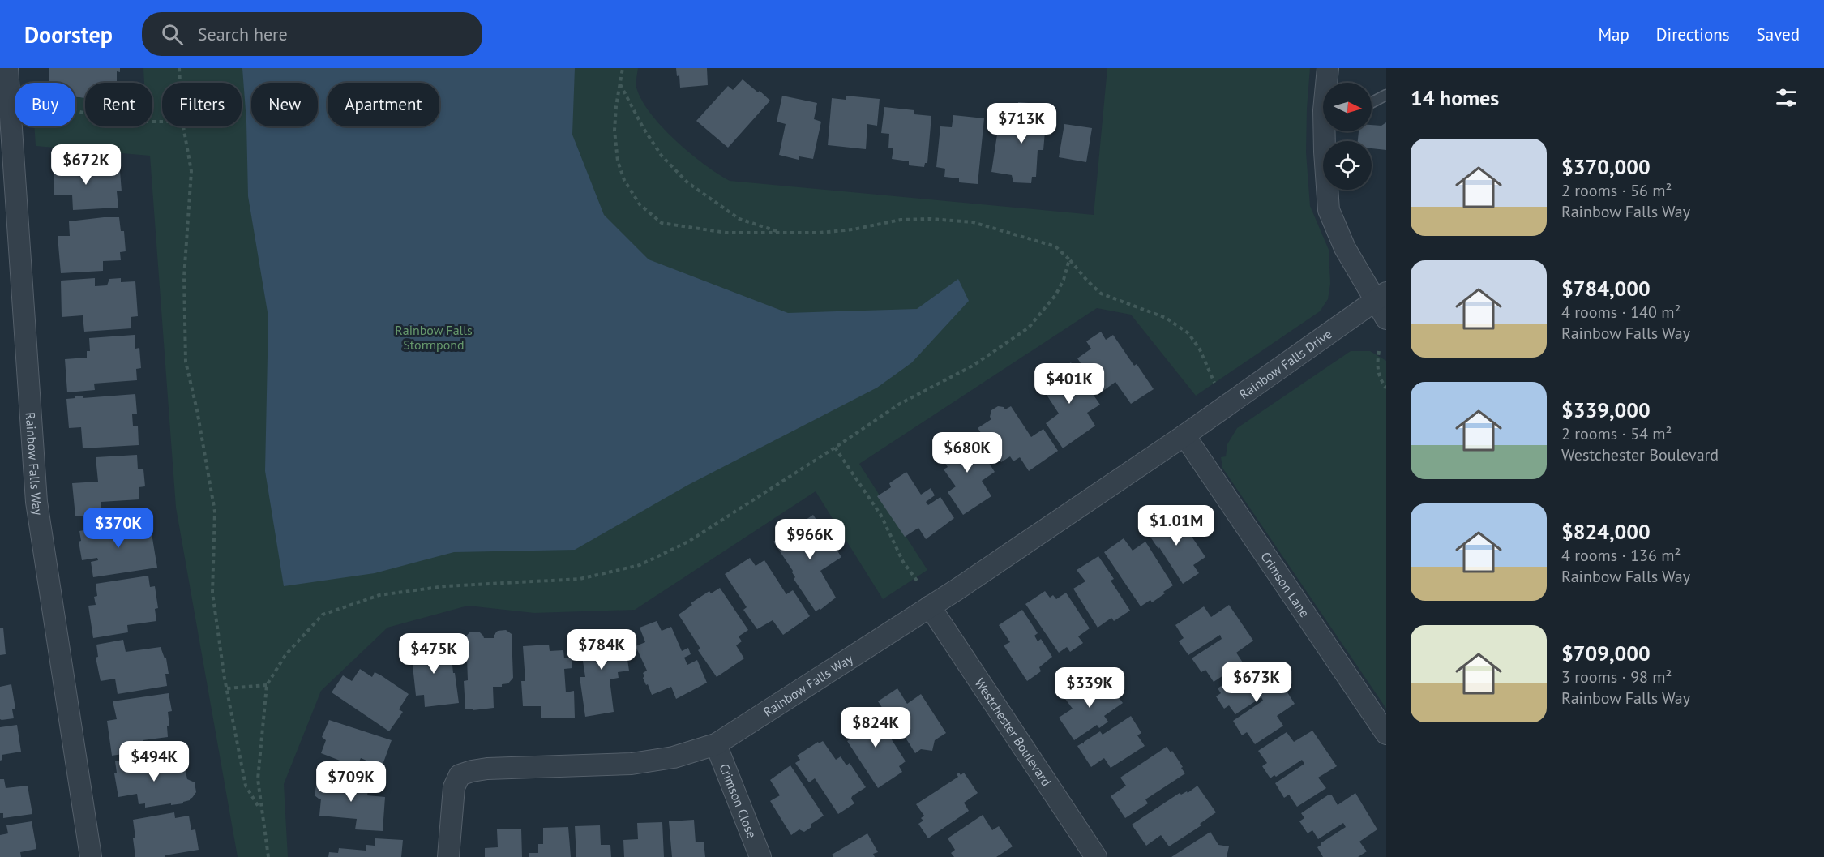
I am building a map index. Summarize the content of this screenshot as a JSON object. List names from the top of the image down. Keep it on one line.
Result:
{"streets":{"street":["Rainbow Falls Drive","Rainbow Falls Way","Crimson Lane","Westchester Boulevard","Crimson Close"]},"crossings":[["Rainbow Falls Drive","Rainbow Falls Way"],["Rainbow Falls Drive","Crimson Lane"],["Rainbow Falls Way","Crimson Lane"],["Rainbow Falls Way","Westchester Boulevard"],["Rainbow Falls Way","Crimson Close"]],"parks":["Rainbow Falls Stormpond"],"north":"right","page":{"header":"Doorstep","search":"Search here","nav":["Map","Directions","Saved"],"heading":"14 homes","chip":["Buy","Rent","Filters","New","Apartment"],"price":["$713K","$672K","$401K","$680K","$1.01M","$370K","$966K","$784K","$475K","$673K","$339K","$824K","$494K","$709K"],"list":[{"name":"$370,000","note":"2 rooms · 56 m² · Rainbow Falls Way"},{"name":"$784,000","note":"4 rooms · 140 m² · Rainbow Falls Way"},{"name":"$339,000","note":"2 rooms · 54 m² · Westchester Boulevard"},{"name":"$824,000","note":"4 rooms · 136 m² · Rainbow Falls Way"},{"name":"$709,000","note":"3 rooms · 98 m² · Rainbow Falls Way"}]}}
